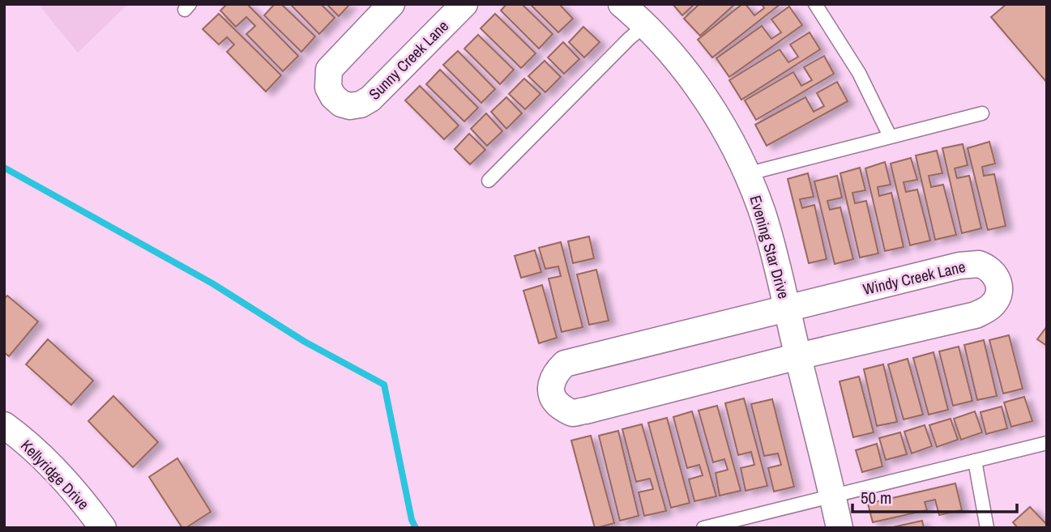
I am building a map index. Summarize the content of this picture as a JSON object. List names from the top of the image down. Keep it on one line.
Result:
{"streets":{"street":["Sunny Creek Lane","Evening Star Drive","Windy Creek Lane","Kellyridge Drive"]},"crossings":[["Evening Star Drive","Windy Creek Lane"]],"scale_bar":"50 m"}
